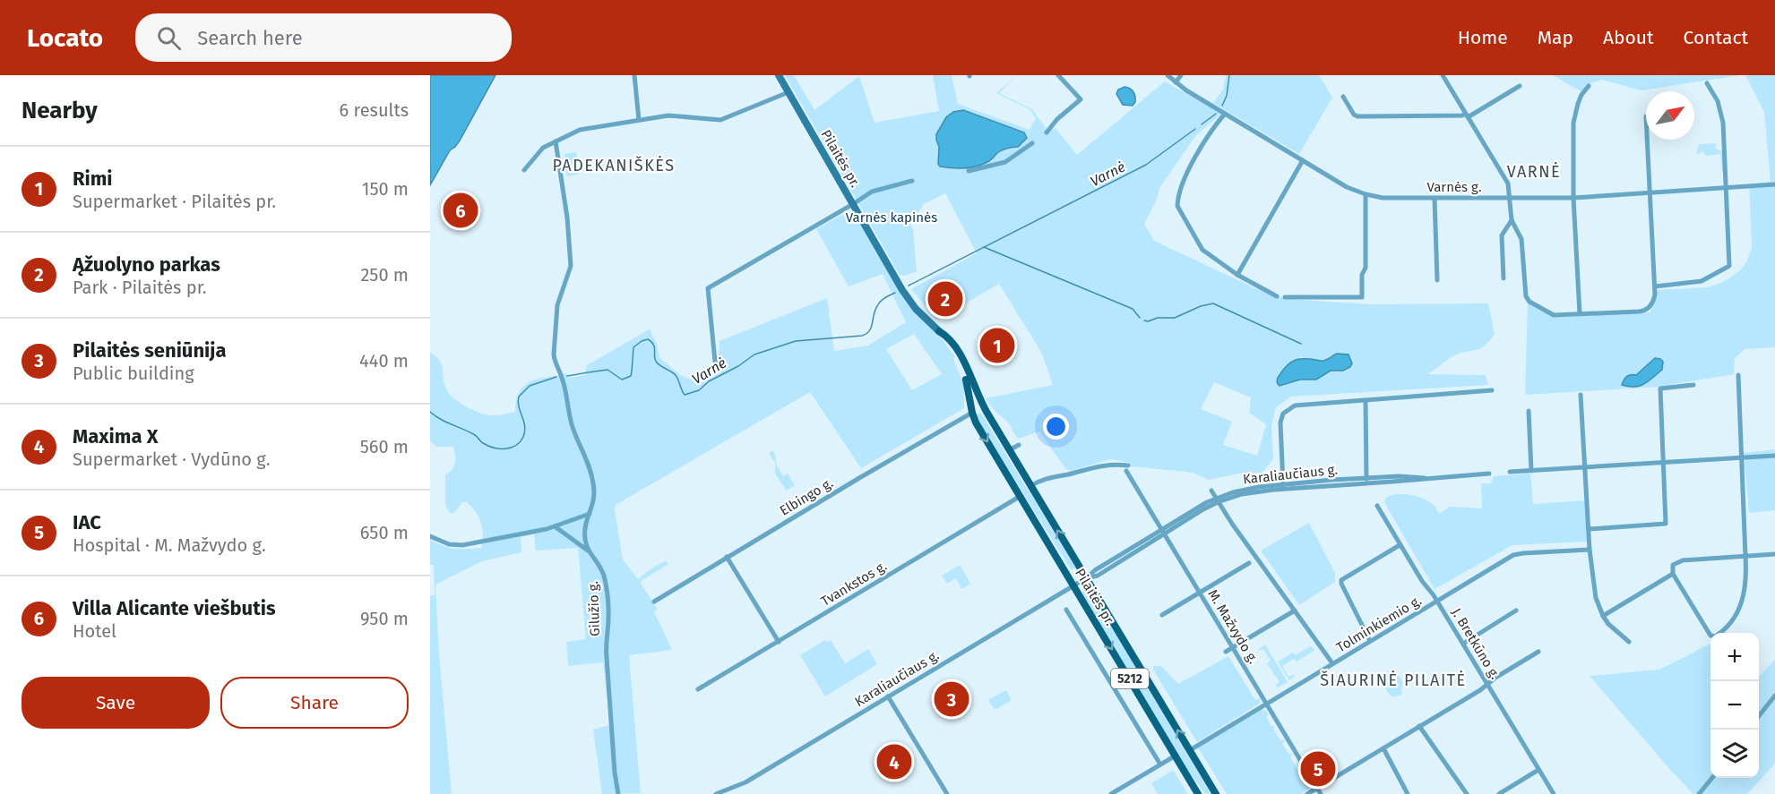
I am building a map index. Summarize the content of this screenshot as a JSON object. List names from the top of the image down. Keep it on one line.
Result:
{"streets":{"main road":["Pilaitės pr.","5212"],"street":["Varnės g.","Karaliaučiaus g.","Elbingo g.","Tvankstos g.","Gilužio g.","Tolminkiemio g.","M. Mažvydo g.","J. Bretkūno g."]},"crossings":[["Pilaitės pr.","Karaliaučiaus g."],["Pilaitės pr.","Elbingo g."],["Pilaitės pr.","Tvankstos g."],["Pilaitės pr.","Tolminkiemio g."],["Pilaitės pr.","M. Mažvydo g."],["Karaliaučiaus g.","M. Mažvydo g."],["Tolminkiemio g.","M. Mažvydo g."],["Tolminkiemio g.","J. Bretkūno g."]],"districts":["PADEKANIŠKĖS","VARNĖ","ŠIAURINĖ PILAITĖ"],"water":["Varnė"],"parks":["Varnės kapinės"],"north":"top right","page":{"header":"Locato","search":"Search here","nav":["Home","Map","About","Contact"],"heading":["Nearby","6 results"],"list":[{"mark":"1","name":"Rimi","note":"Supermarket · Pilaitės pr.","value":"150 m"},{"mark":"2","name":"Ąžuolyno parkas","note":"Park · Pilaitės pr.","value":"250 m"},{"mark":"3","name":"Pilaitės seniūnija","note":"Public building","value":"440 m"},{"mark":"4","name":"Maxima X","note":"Supermarket · Vydūno g.","value":"560 m"},{"mark":"5","name":"IAC","note":"Hospital · M. Mažvydo g.","value":"650 m"},{"mark":"6","name":"Villa Alicante viešbutis","note":"Hotel","value":"950 m"}],"pins":["6","2","1","3","4","5"],"map_buttons":["+","−"],"buttons":["Save","Share"]}}
